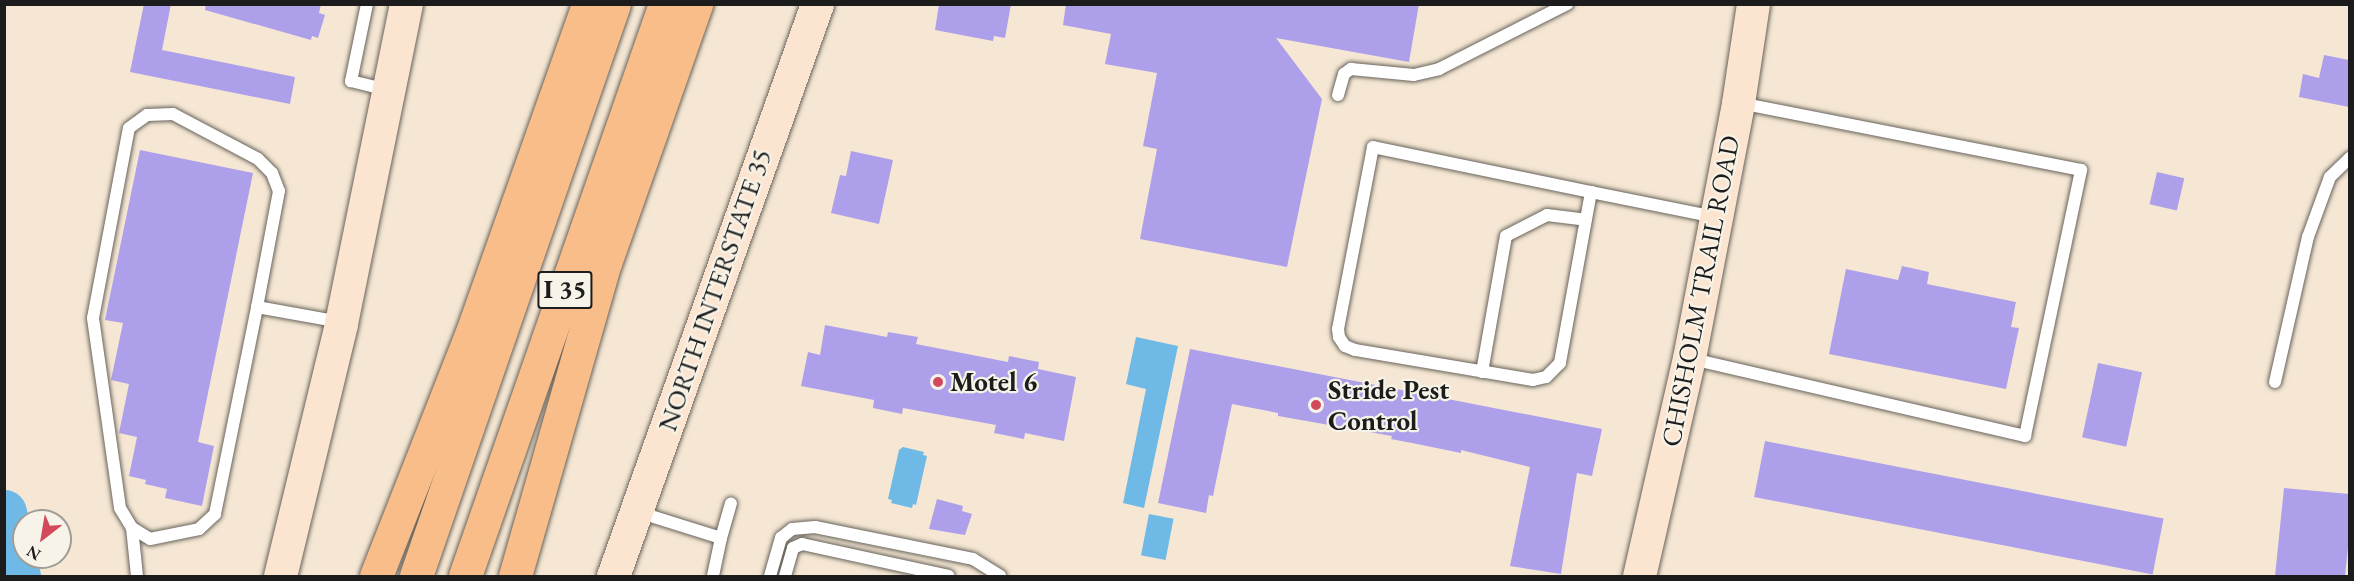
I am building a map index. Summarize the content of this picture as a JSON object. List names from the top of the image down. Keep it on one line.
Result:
{"streets":{"highway":["I 35"],"main road":["NORTH INTERSTATE 35","CHISHOLM TRAIL ROAD"]},"places":["Motel 6","Stride Pest Control"],"north":"bottom left"}
